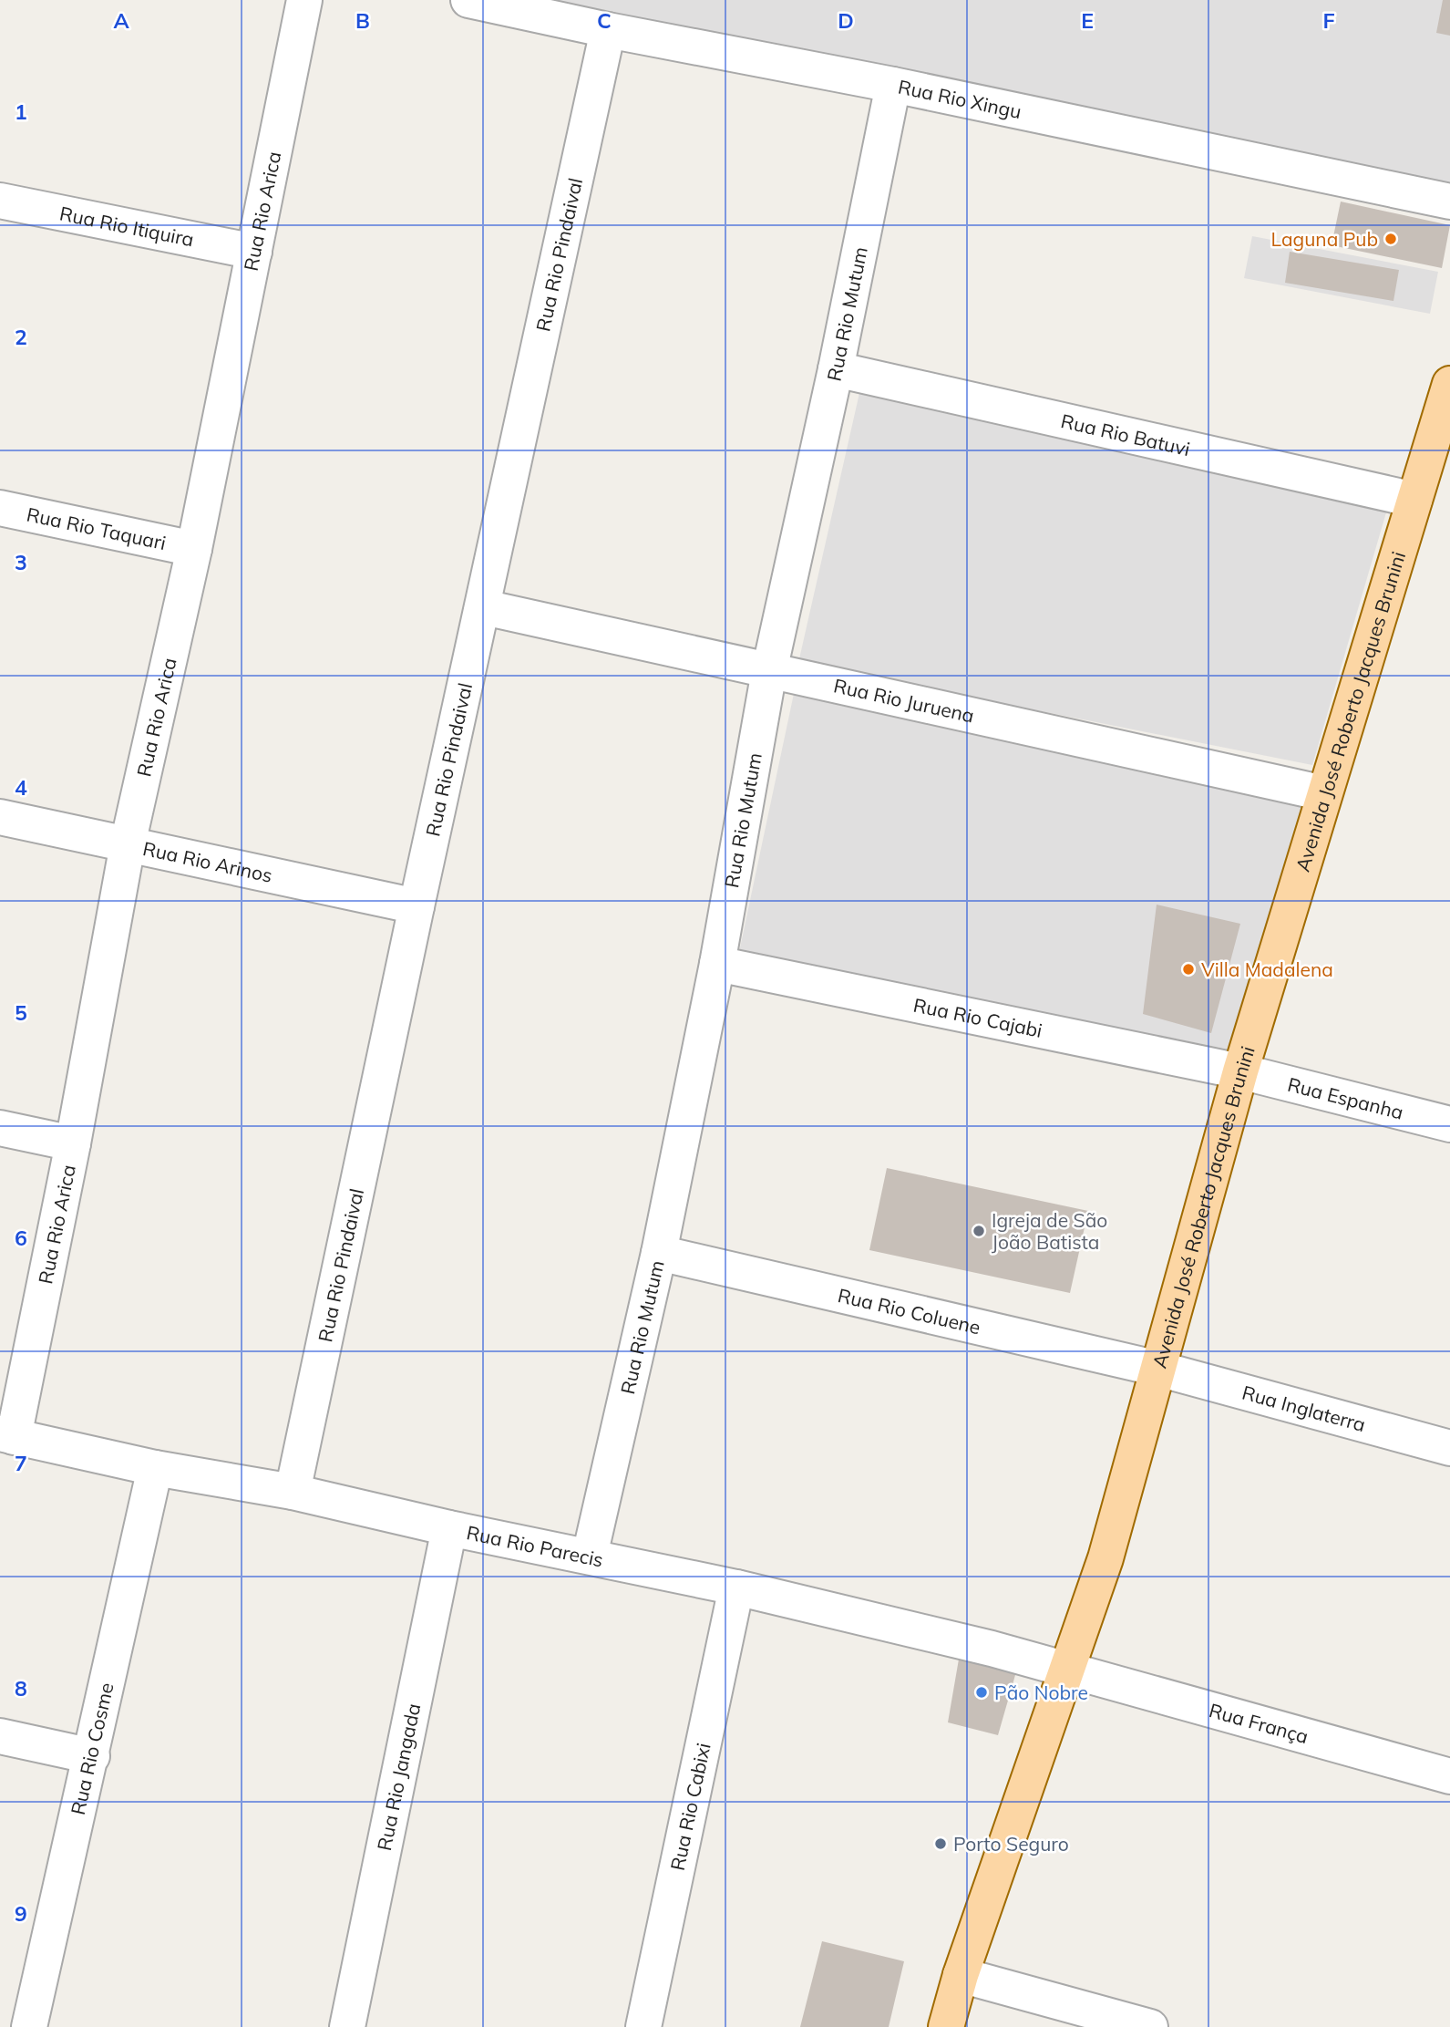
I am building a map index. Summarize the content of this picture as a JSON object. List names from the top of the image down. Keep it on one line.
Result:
{"streets":{"main road":["Avenida José Roberto Jacques Brunini"],"street":["Rua Rio Xingu","Rua Rio Arica","Rua Rio Itiquira","Rua Rio Pindaival","Rua Rio Mutum","Rua Rio Batuvi","Rua Rio Taquari","Rua Rio Juruena","Rua Rio Arinos","Rua Rio Cajabi","Rua Espanha","Rua Rio Coluene","Rua Inglaterra","Rua Rio Parecis","Rua França","Rua Rio Cosme","Rua Rio Jangada","Rua Rio Cabixi"]},"crossings":[["Rua Rio Xingu","Rua Rio Pindaival"],["Rua Rio Xingu","Rua Rio Mutum"],["Rua Rio Arica","Rua Rio Itiquira"],["Rua Rio Arica","Rua Rio Taquari"],["Rua Rio Arica","Rua Rio Arinos"],["Rua Rio Arica","Rua Rio Parecis"],["Rua Rio Pindaival","Rua Rio Juruena"],["Rua Rio Pindaival","Rua Rio Arinos"],["Rua Rio Pindaival","Rua Rio Parecis"],["Rua Rio Mutum","Rua Rio Batuvi"],["Rua Rio Mutum","Rua Rio Juruena"],["Rua Rio Mutum","Rua Rio Cajabi"],["Rua Rio Mutum","Rua Rio Coluene"],["Rua Rio Mutum","Rua Rio Parecis"],["Rua Rio Batuvi","Avenida José Roberto Jacques Brunini"],["Rua Rio Juruena","Avenida José Roberto Jacques Brunini"],["Avenida José Roberto Jacques Brunini","Rua Rio Cajabi"],["Avenida José Roberto Jacques Brunini","Rua Espanha"],["Avenida José Roberto Jacques Brunini","Rua Rio Coluene"],["Avenida José Roberto Jacques Brunini","Rua Inglaterra"],["Avenida José Roberto Jacques Brunini","Rua Rio Parecis"],["Avenida José Roberto Jacques Brunini","Rua França"],["Rua Rio Cajabi","Rua Espanha"],["Rua Rio Coluene","Rua Inglaterra"],["Rua Rio Parecis","Rua França"],["Rua Rio Parecis","Rua Rio Cosme"],["Rua Rio Parecis","Rua Rio Jangada"],["Rua Rio Parecis","Rua Rio Cabixi"]],"places":["Laguna Pub","Villa Madalena","Igreja de São João Batista","Pão Nobre","Porto Seguro"],"grid":{"columns":["A","B","C","D","E","F"],"rows":["1","2","3","4","5","6","7","8","9"]}}
